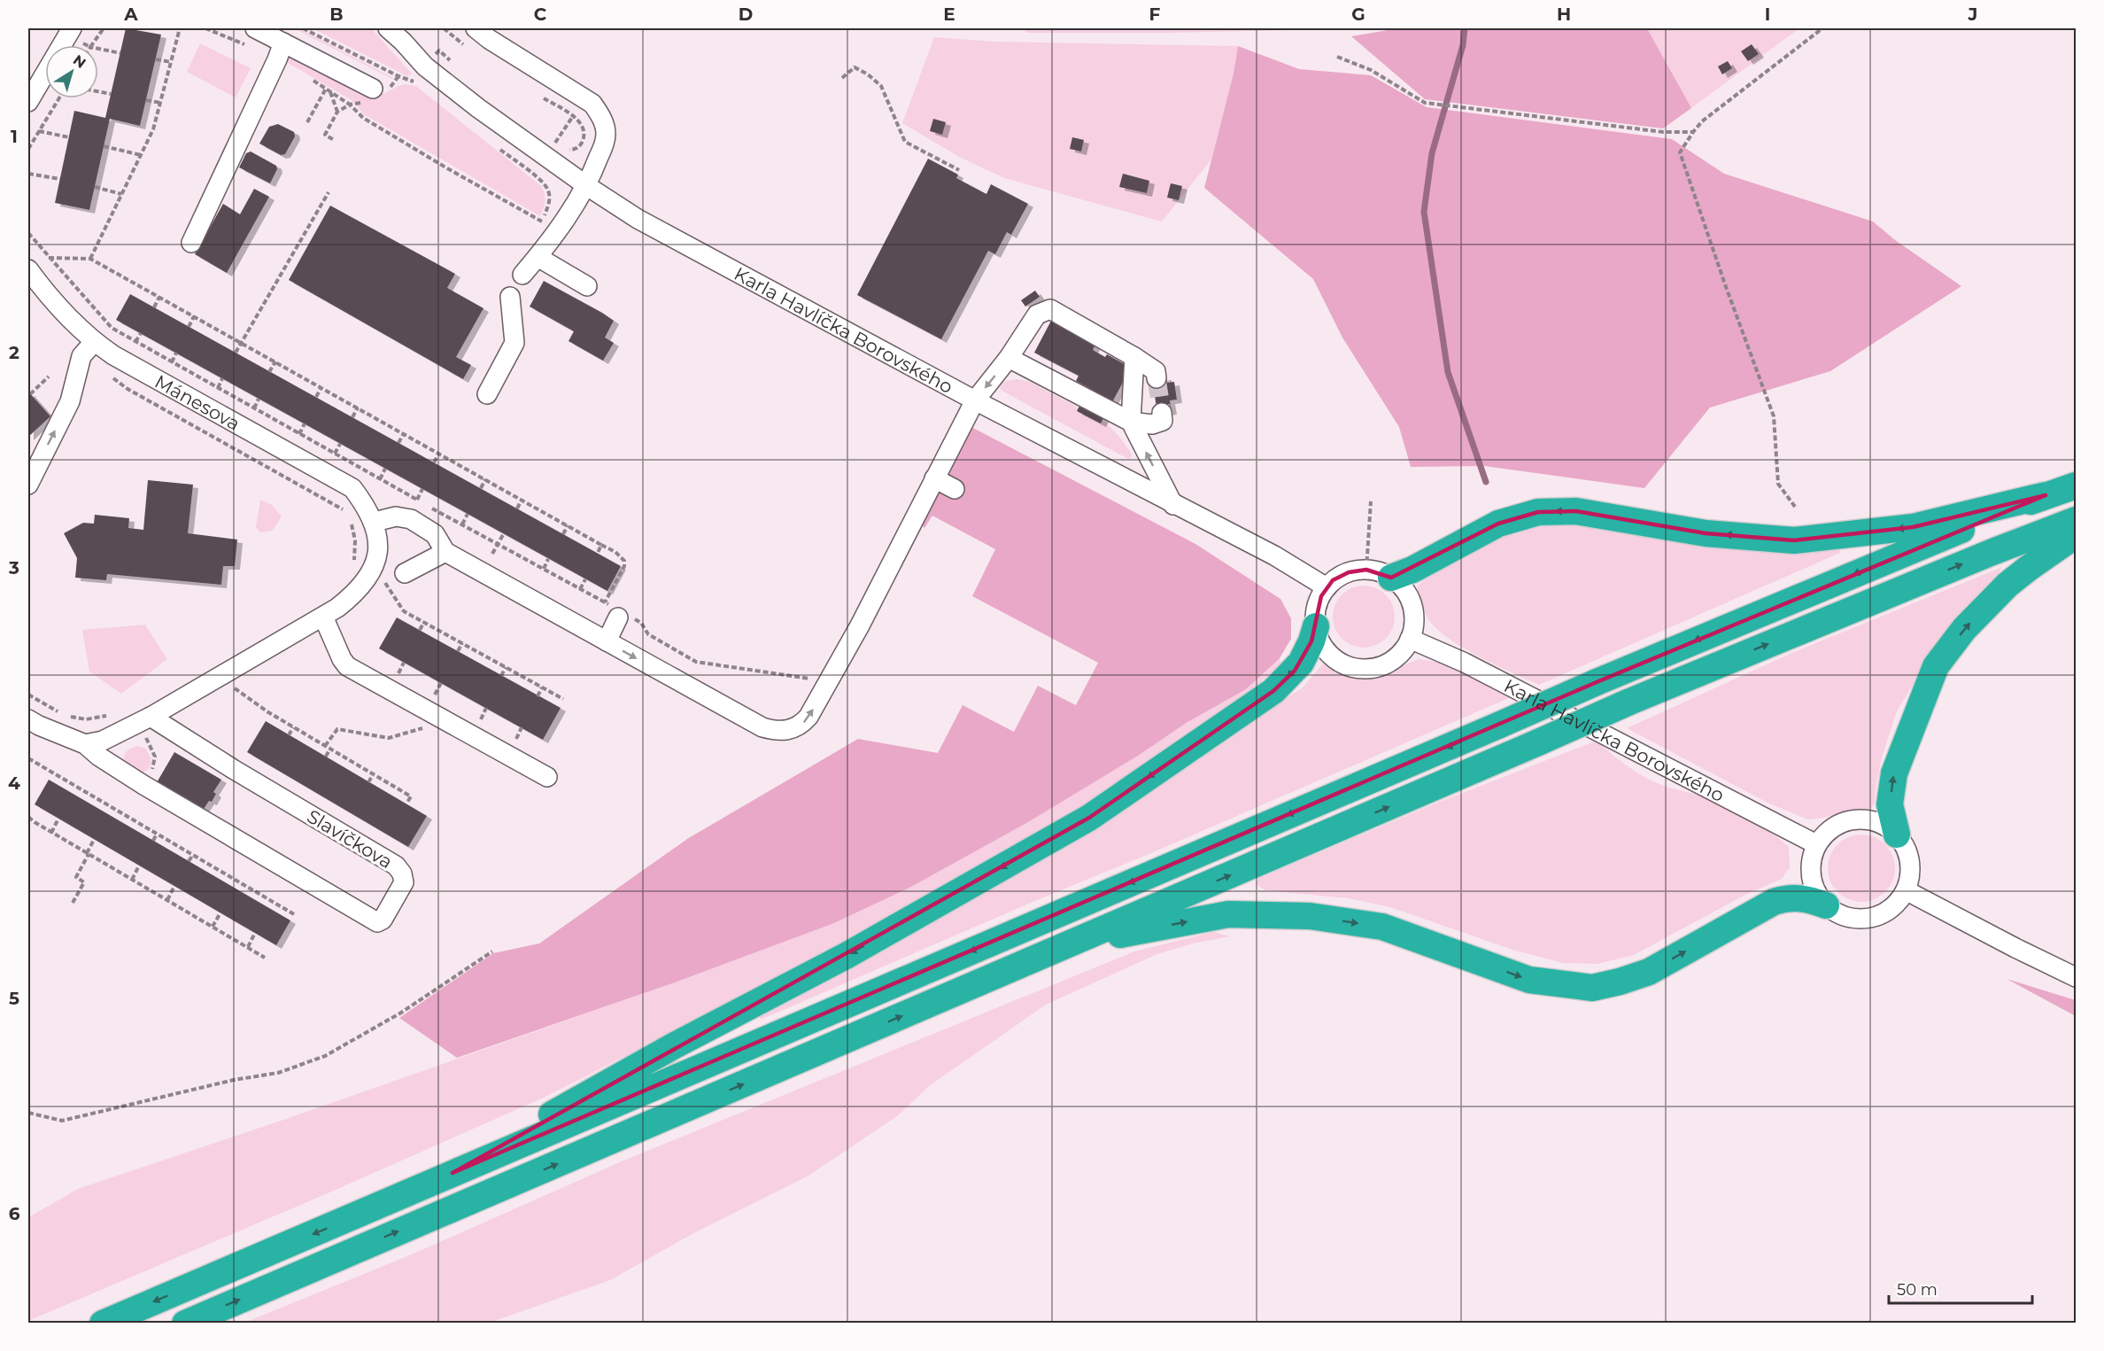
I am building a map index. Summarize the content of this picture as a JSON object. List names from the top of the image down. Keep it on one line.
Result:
{"streets":{"street":["Karla Havlíčka Borovského","Mánesova","Slavíčkova"]},"crossings":[["Mánesova","Slavíčkova"]],"scale_bar":"50 m","north":"top right","grid":{"columns":["A","B","C","D","E","F","G","H","I","J"],"rows":["1","2","3","4","5","6"]}}
